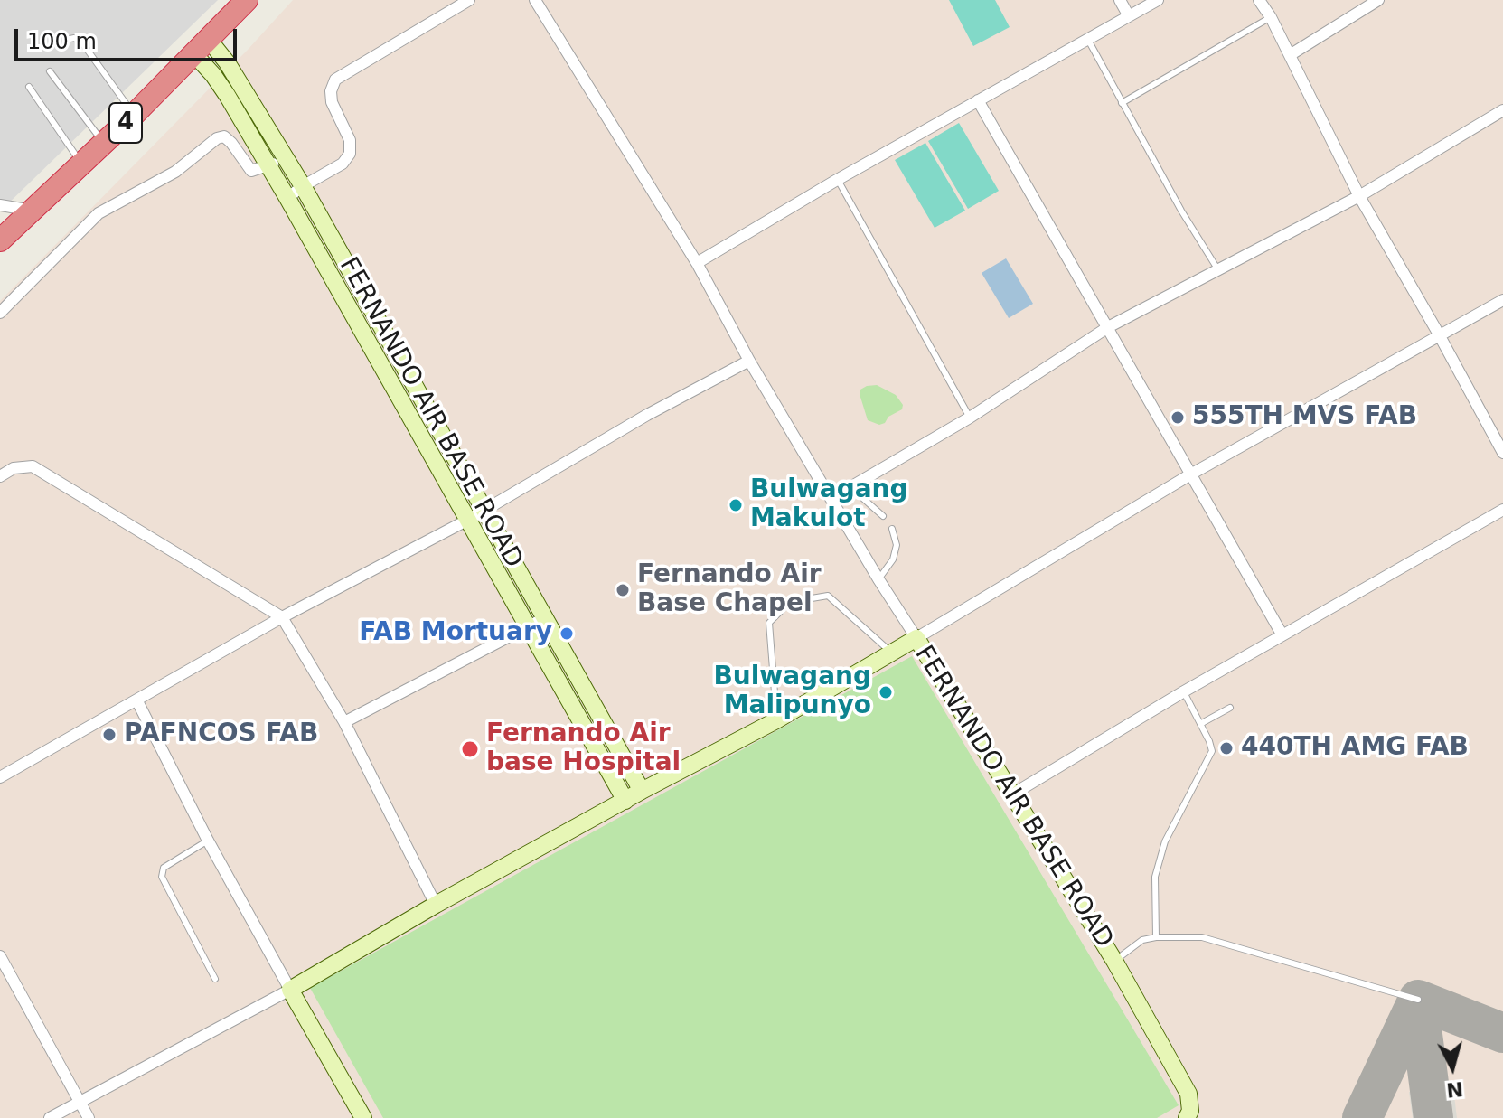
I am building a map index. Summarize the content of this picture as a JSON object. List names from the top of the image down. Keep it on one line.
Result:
{"streets":{"highway":["4"],"street":["FERNANDO AIR BASE ROAD"]},"crossings":[["4","FERNANDO AIR BASE ROAD"]],"places":["555TH MVS FAB","Bulwagang Makulot","Fernando Air Base Chapel","FAB Mortuary","Bulwagang Malipunyo","PAFNCOS FAB","440TH AMG FAB","Fernando Air base Hospital"],"scale_bar":"100 m","north":"bottom"}
